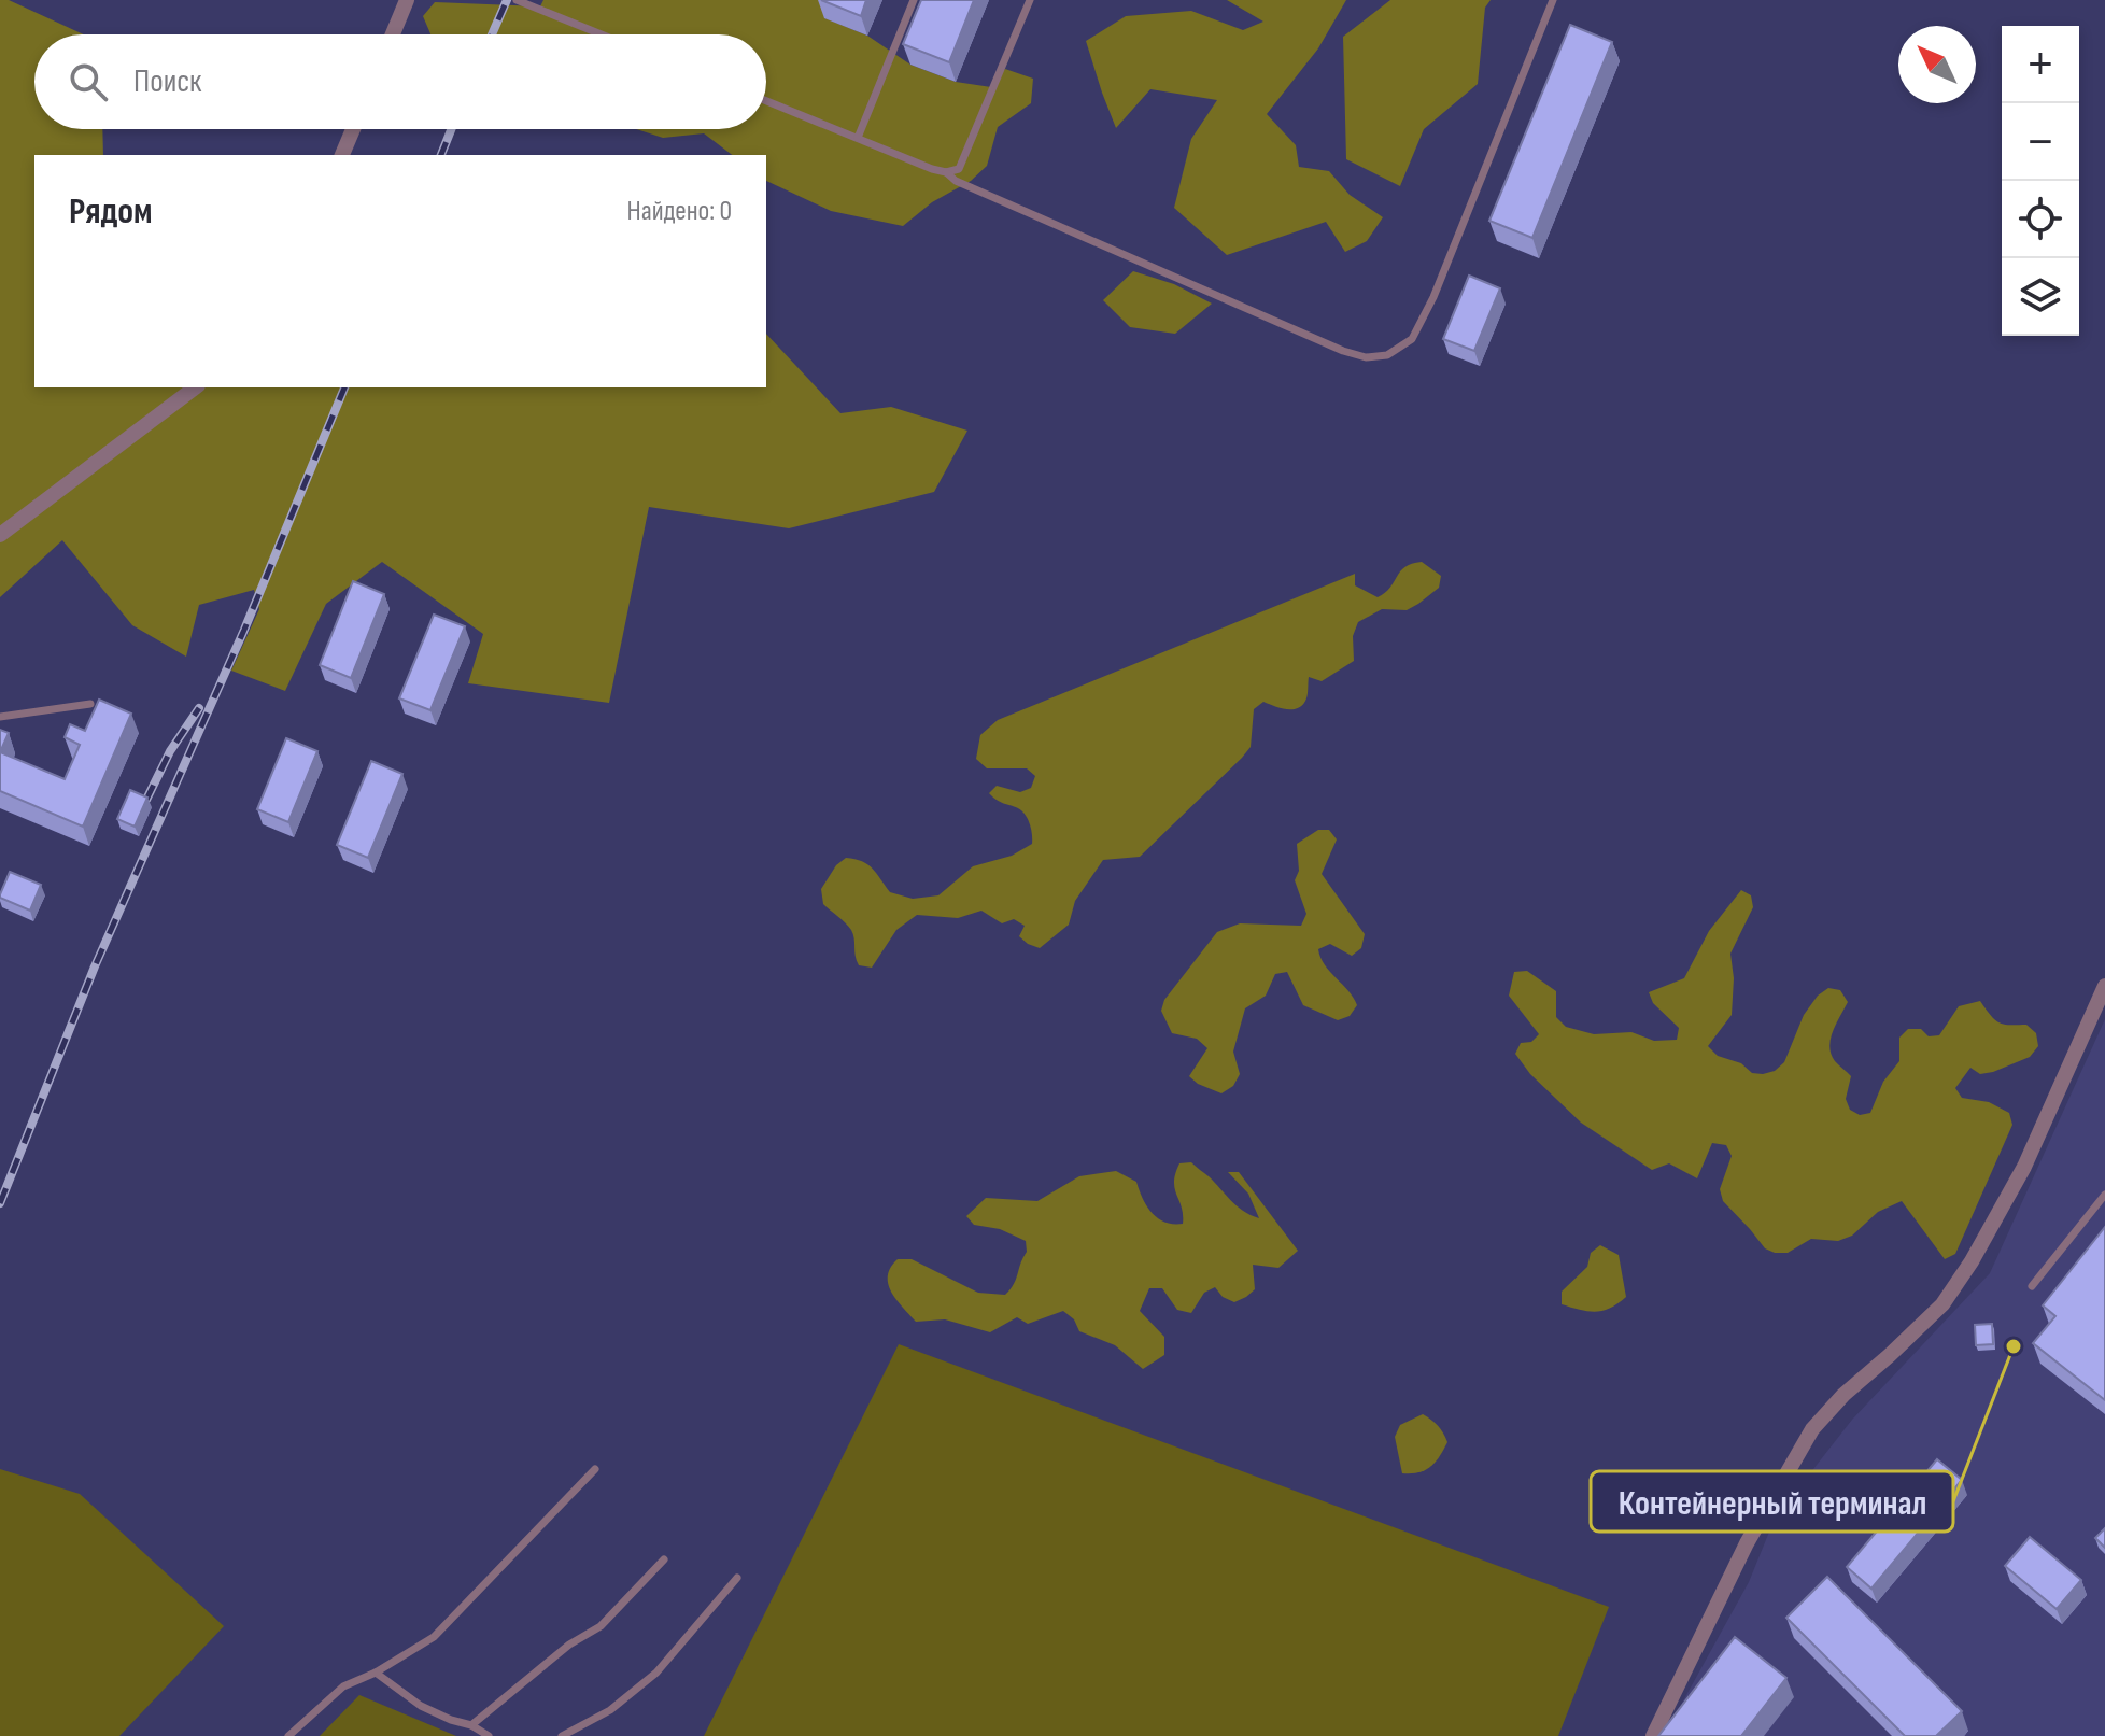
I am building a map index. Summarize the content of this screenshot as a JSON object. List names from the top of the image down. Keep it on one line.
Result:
{"places":["Контейнерный терминал"],"north":"top left","page":{"map_buttons":["+","−"],"search":"Поиск","heading":["Рядом","Найдено: 0"]}}
